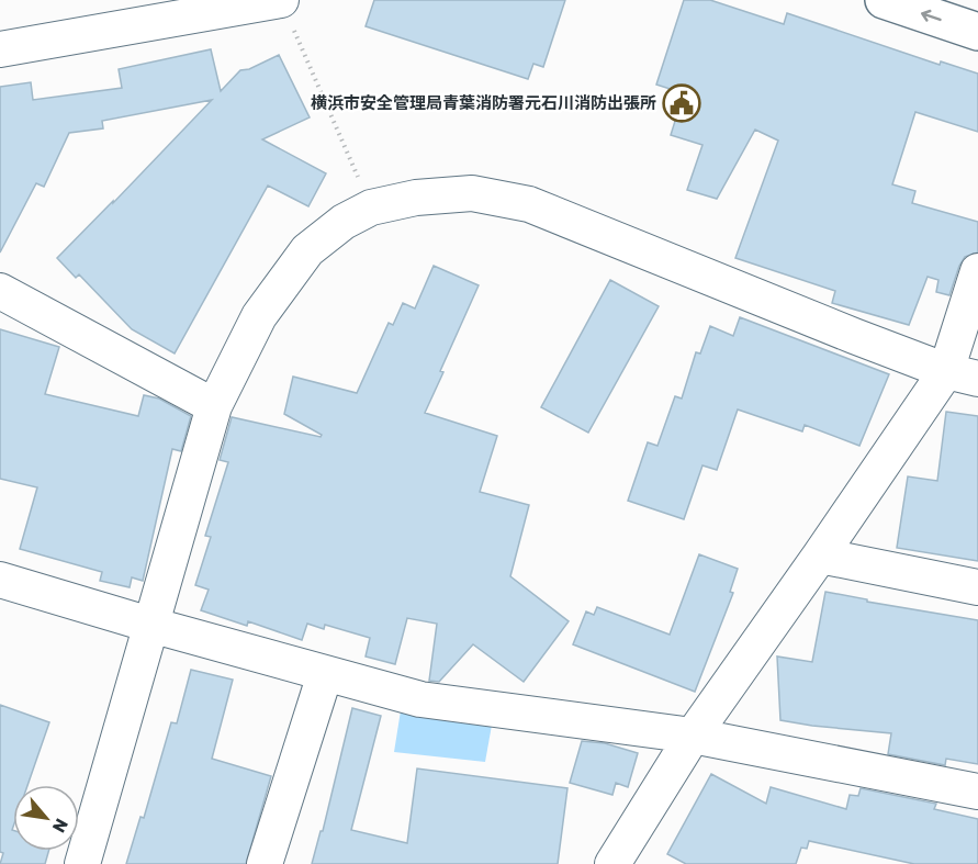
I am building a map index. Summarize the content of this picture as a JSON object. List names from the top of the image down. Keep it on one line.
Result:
{"places":{"public building":["横浜市安全管理局青葉消防署元石川消防出張所"]},"north":"bottom right"}
